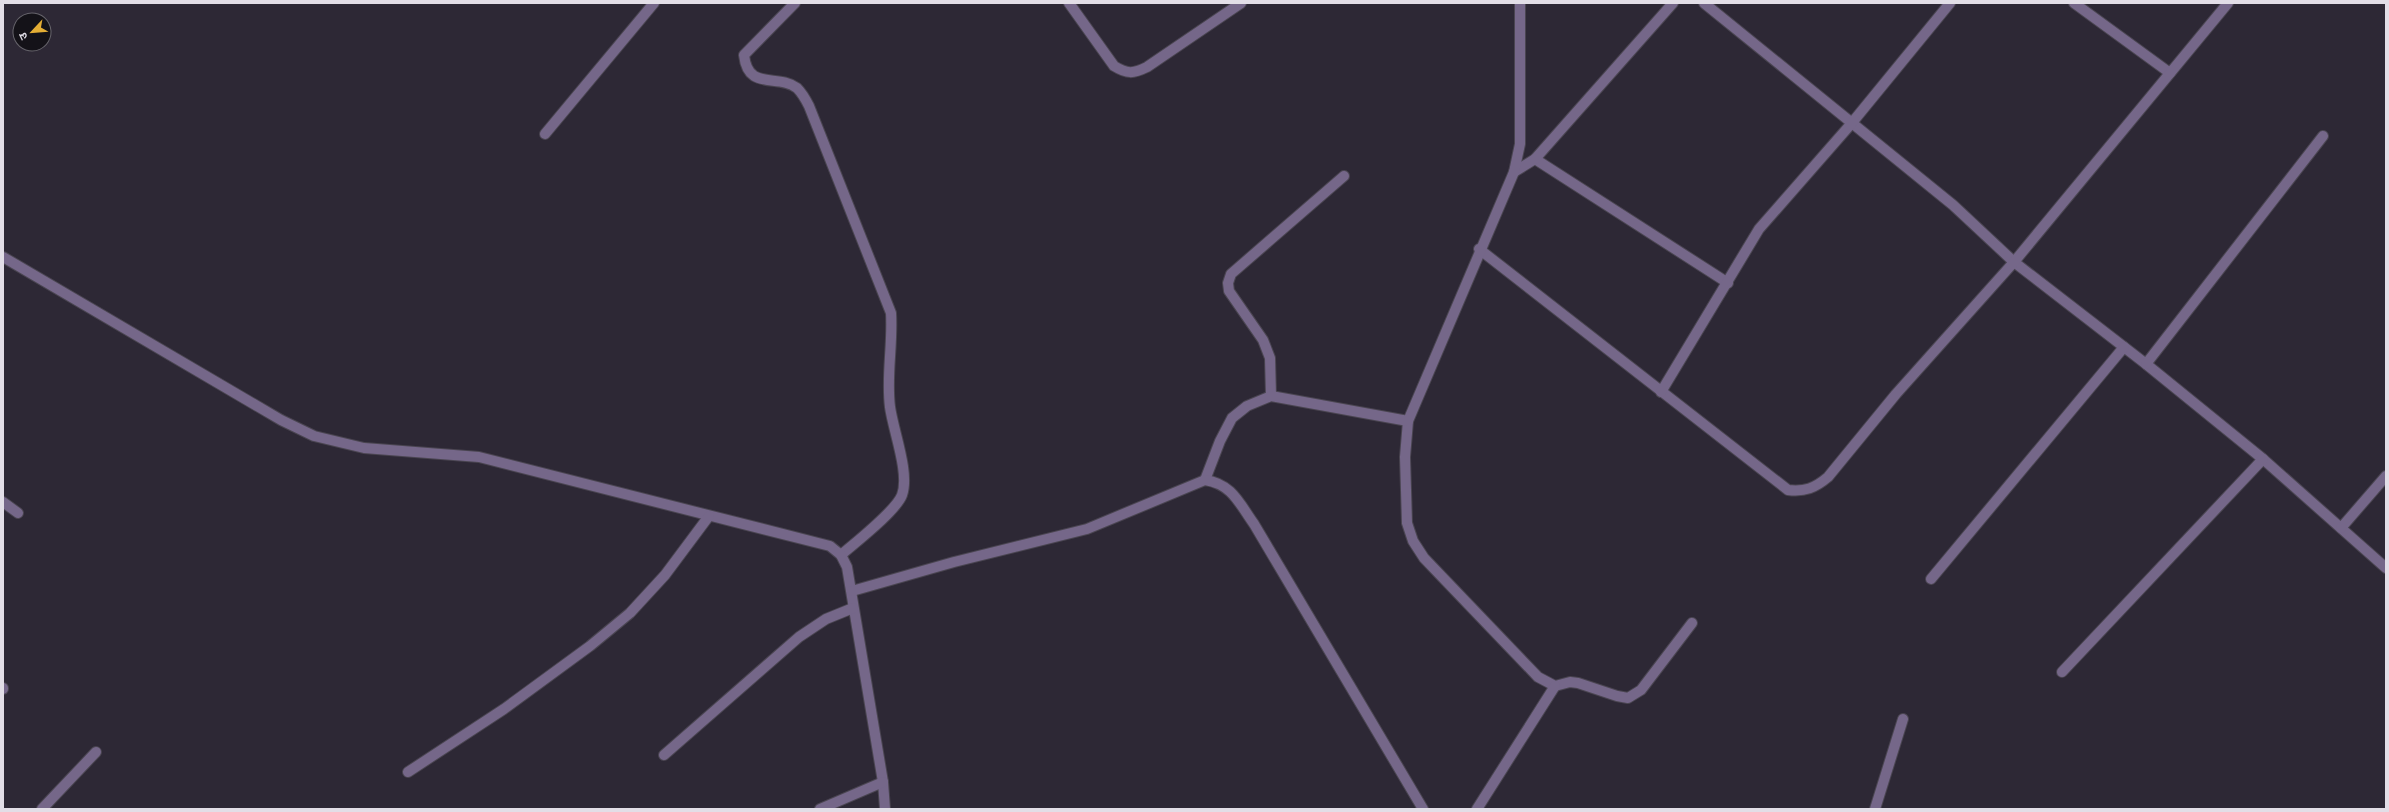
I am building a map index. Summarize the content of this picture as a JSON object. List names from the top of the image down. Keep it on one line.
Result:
{"north":"bottom left"}
